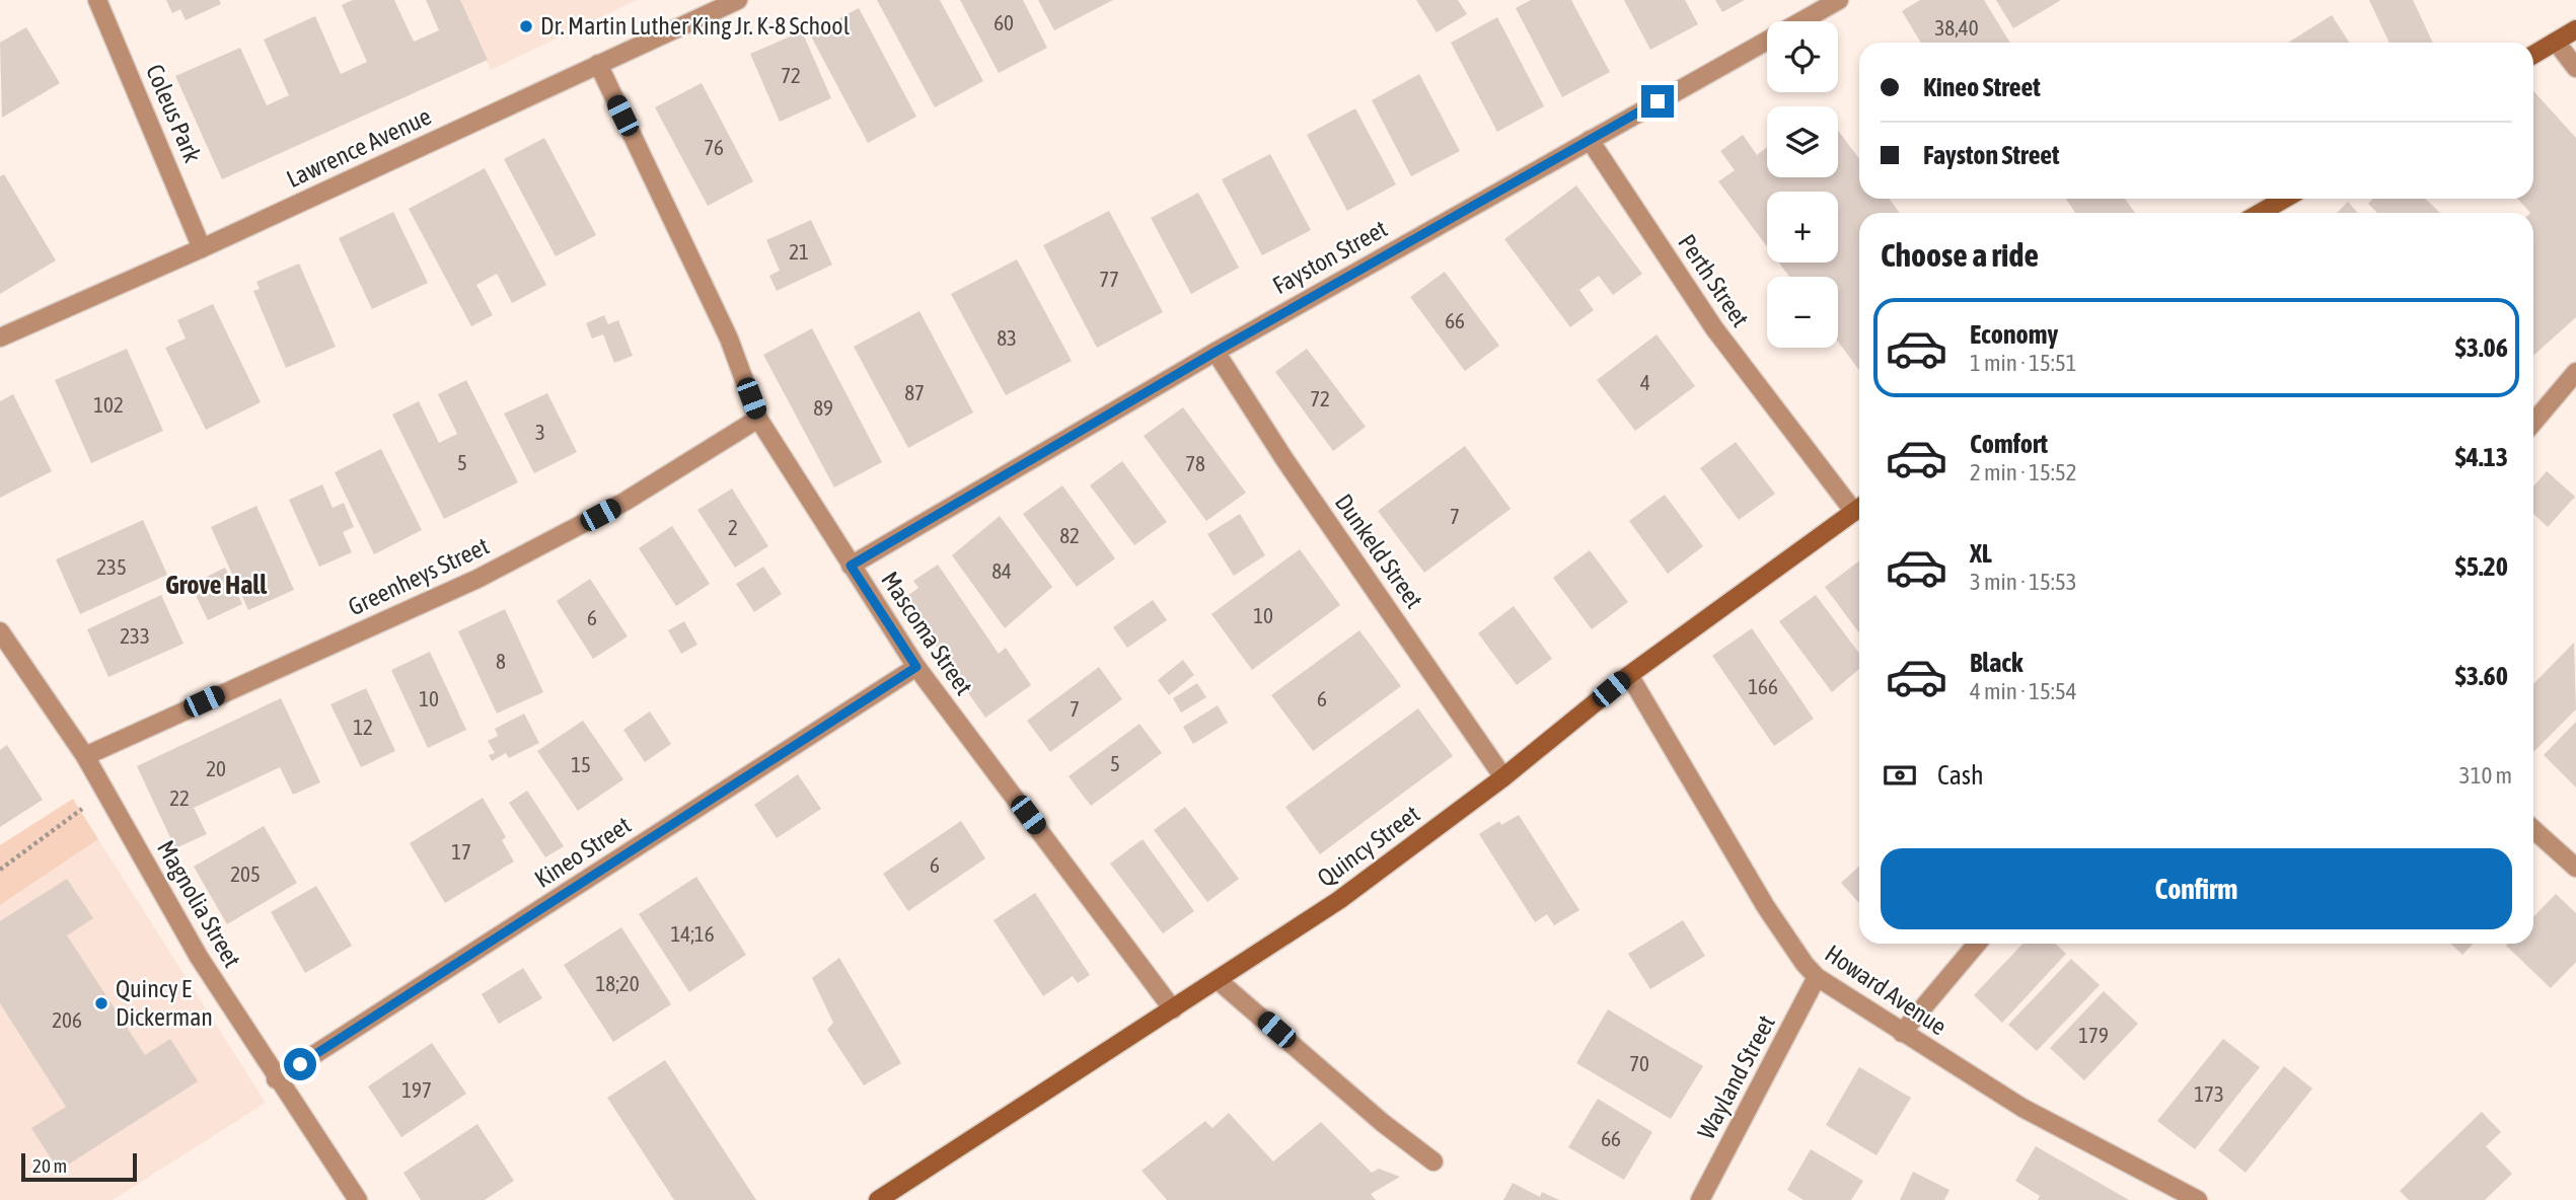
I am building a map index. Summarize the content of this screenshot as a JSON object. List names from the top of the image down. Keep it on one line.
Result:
{"streets":{"main road":["Quincy Street"],"street":["Coleus Park","Lawrence Avenue","Fayston Street","Perth Street","Dunkeld Street","Greenheys Street","Mascoma Street","Kineo Street","Magnolia Street","Howard Avenue","Wayland Street"]},"crossings":[["Coleus Park","Lawrence Avenue"],["Lawrence Avenue","Mascoma Street"],["Fayston Street","Perth Street"],["Fayston Street","Dunkeld Street"],["Fayston Street","Mascoma Street"],["Dunkeld Street","Quincy Street"],["Greenheys Street","Mascoma Street"],["Greenheys Street","Magnolia Street"],["Mascoma Street","Quincy Street"],["Mascoma Street","Kineo Street"],["Quincy Street","Howard Avenue"],["Kineo Street","Magnolia Street"],["Howard Avenue","Wayland Street"]],"districts":["Grove Hall"],"places":["Dr. Martin Luther King Jr. K-8 School","Quincy E Dickerman"],"house_numbers":["60","38,40","72","76","21","77","66","83","4","87","72","102","89","3","5","78","7","2","82","235","84","10","6","233","8","166","10","6","7","12","5","15","20","22","17","6","205","14;16","18;20","206","179","70","197","173","66"],"scale_bar":"20 m","page":{"map_buttons":["+","−"],"banner":["Kineo Street","Fayston Street"],"heading":"Choose a ride","list":[{"name":"Economy","note":"1 min · 15:51","value":"$3.06"},{"name":"Comfort","note":"2 min · 15:52","value":"$4.13"},{"name":"XL","note":"3 min · 15:53","value":"$5.20"},{"name":"Black","note":"4 min · 15:54","value":"$3.60"}],"pay":["Cash","310 m"],"buttons":"Confirm","scale":"20 m"}}
